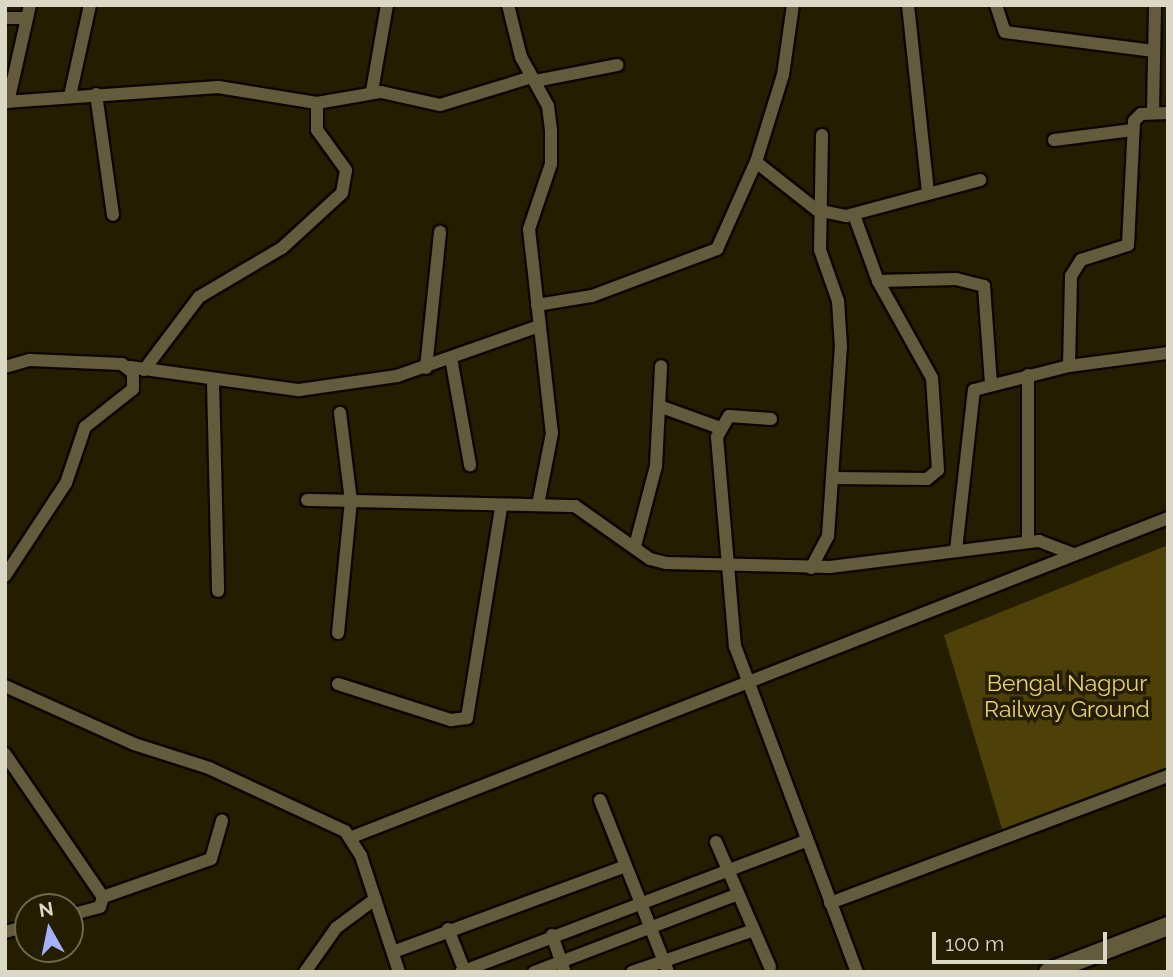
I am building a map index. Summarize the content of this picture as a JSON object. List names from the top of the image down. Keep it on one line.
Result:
{"parks":["Bengal Nagpur Railway Ground"],"scale_bar":"100 m","north":"top"}
